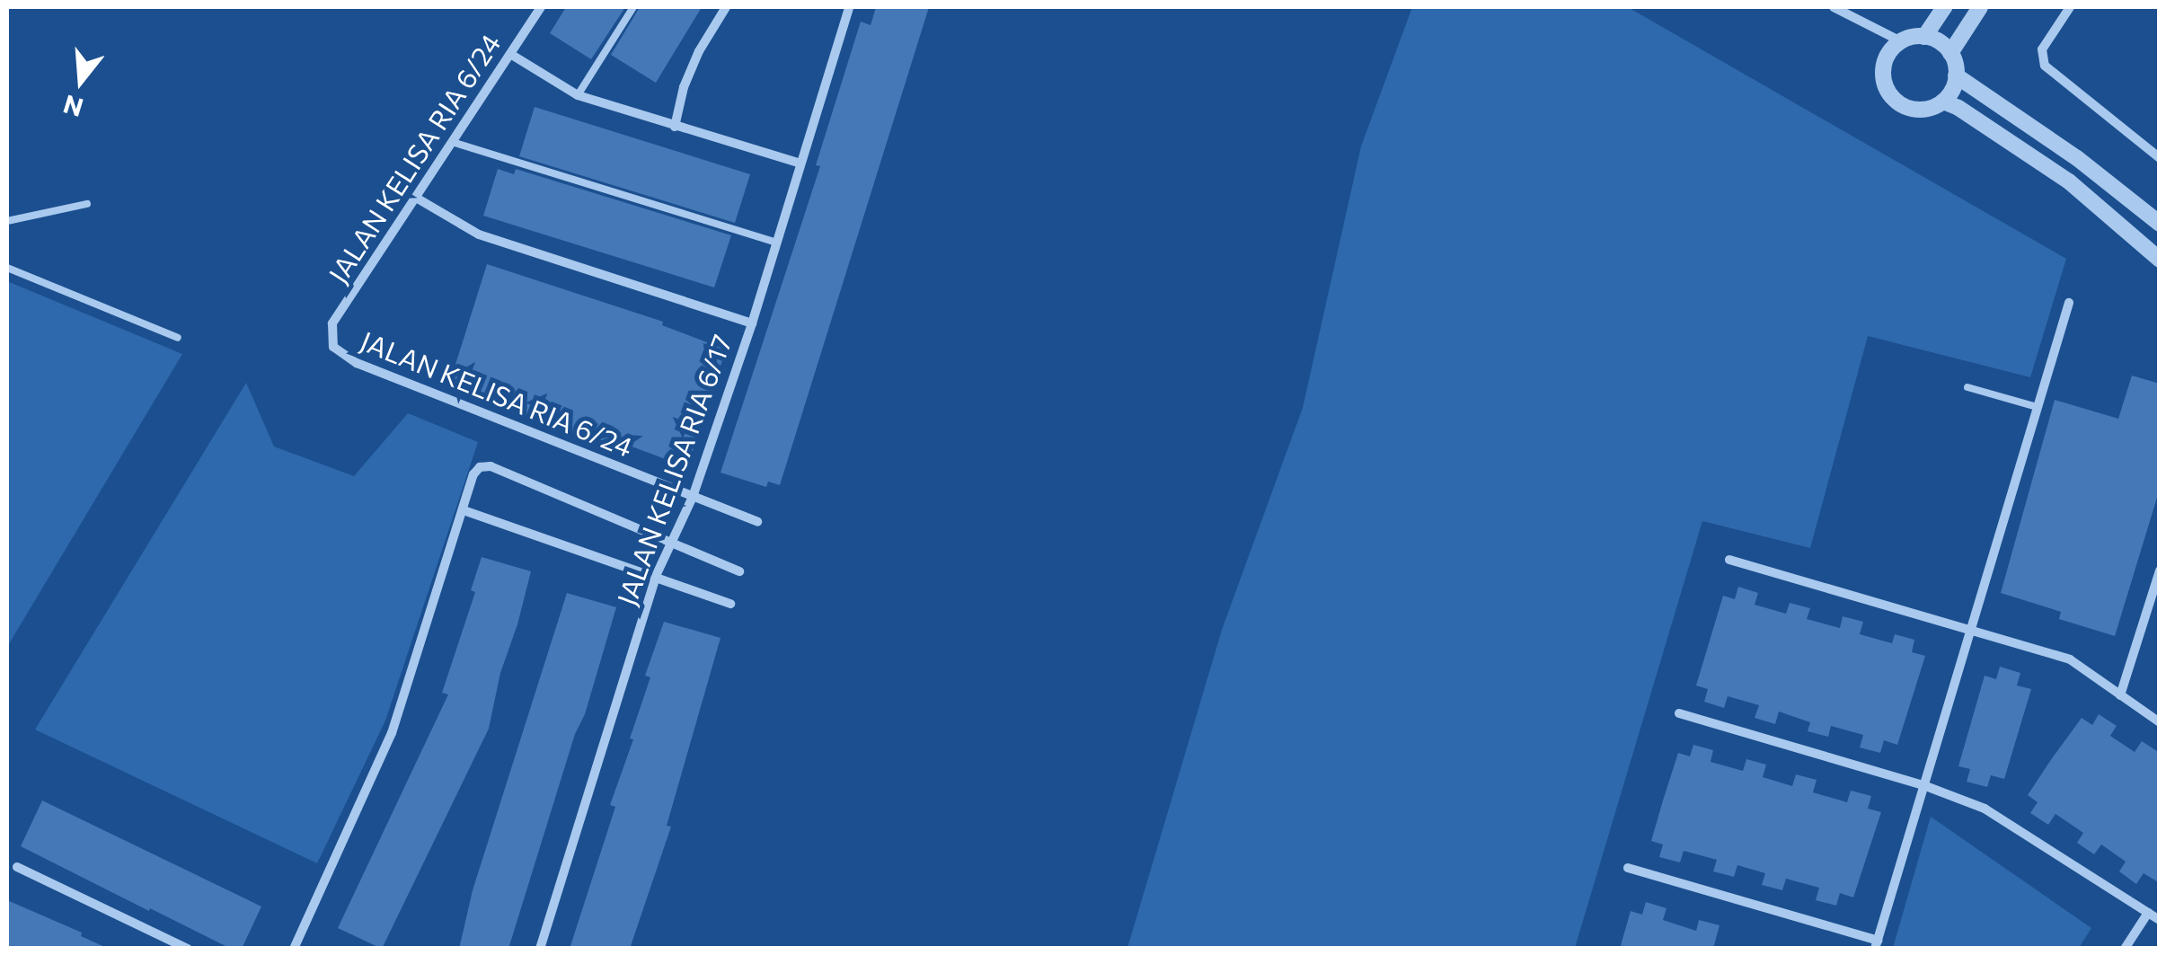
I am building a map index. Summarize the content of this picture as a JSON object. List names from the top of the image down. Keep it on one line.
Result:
{"streets":{"street":["JALAN KELISA RIA 6/24","JALAN KELISA RIA 6/17"]},"crossings":[["JALAN KELISA RIA 6/24","JALAN KELISA RIA 6/17"]],"north":"bottom"}
